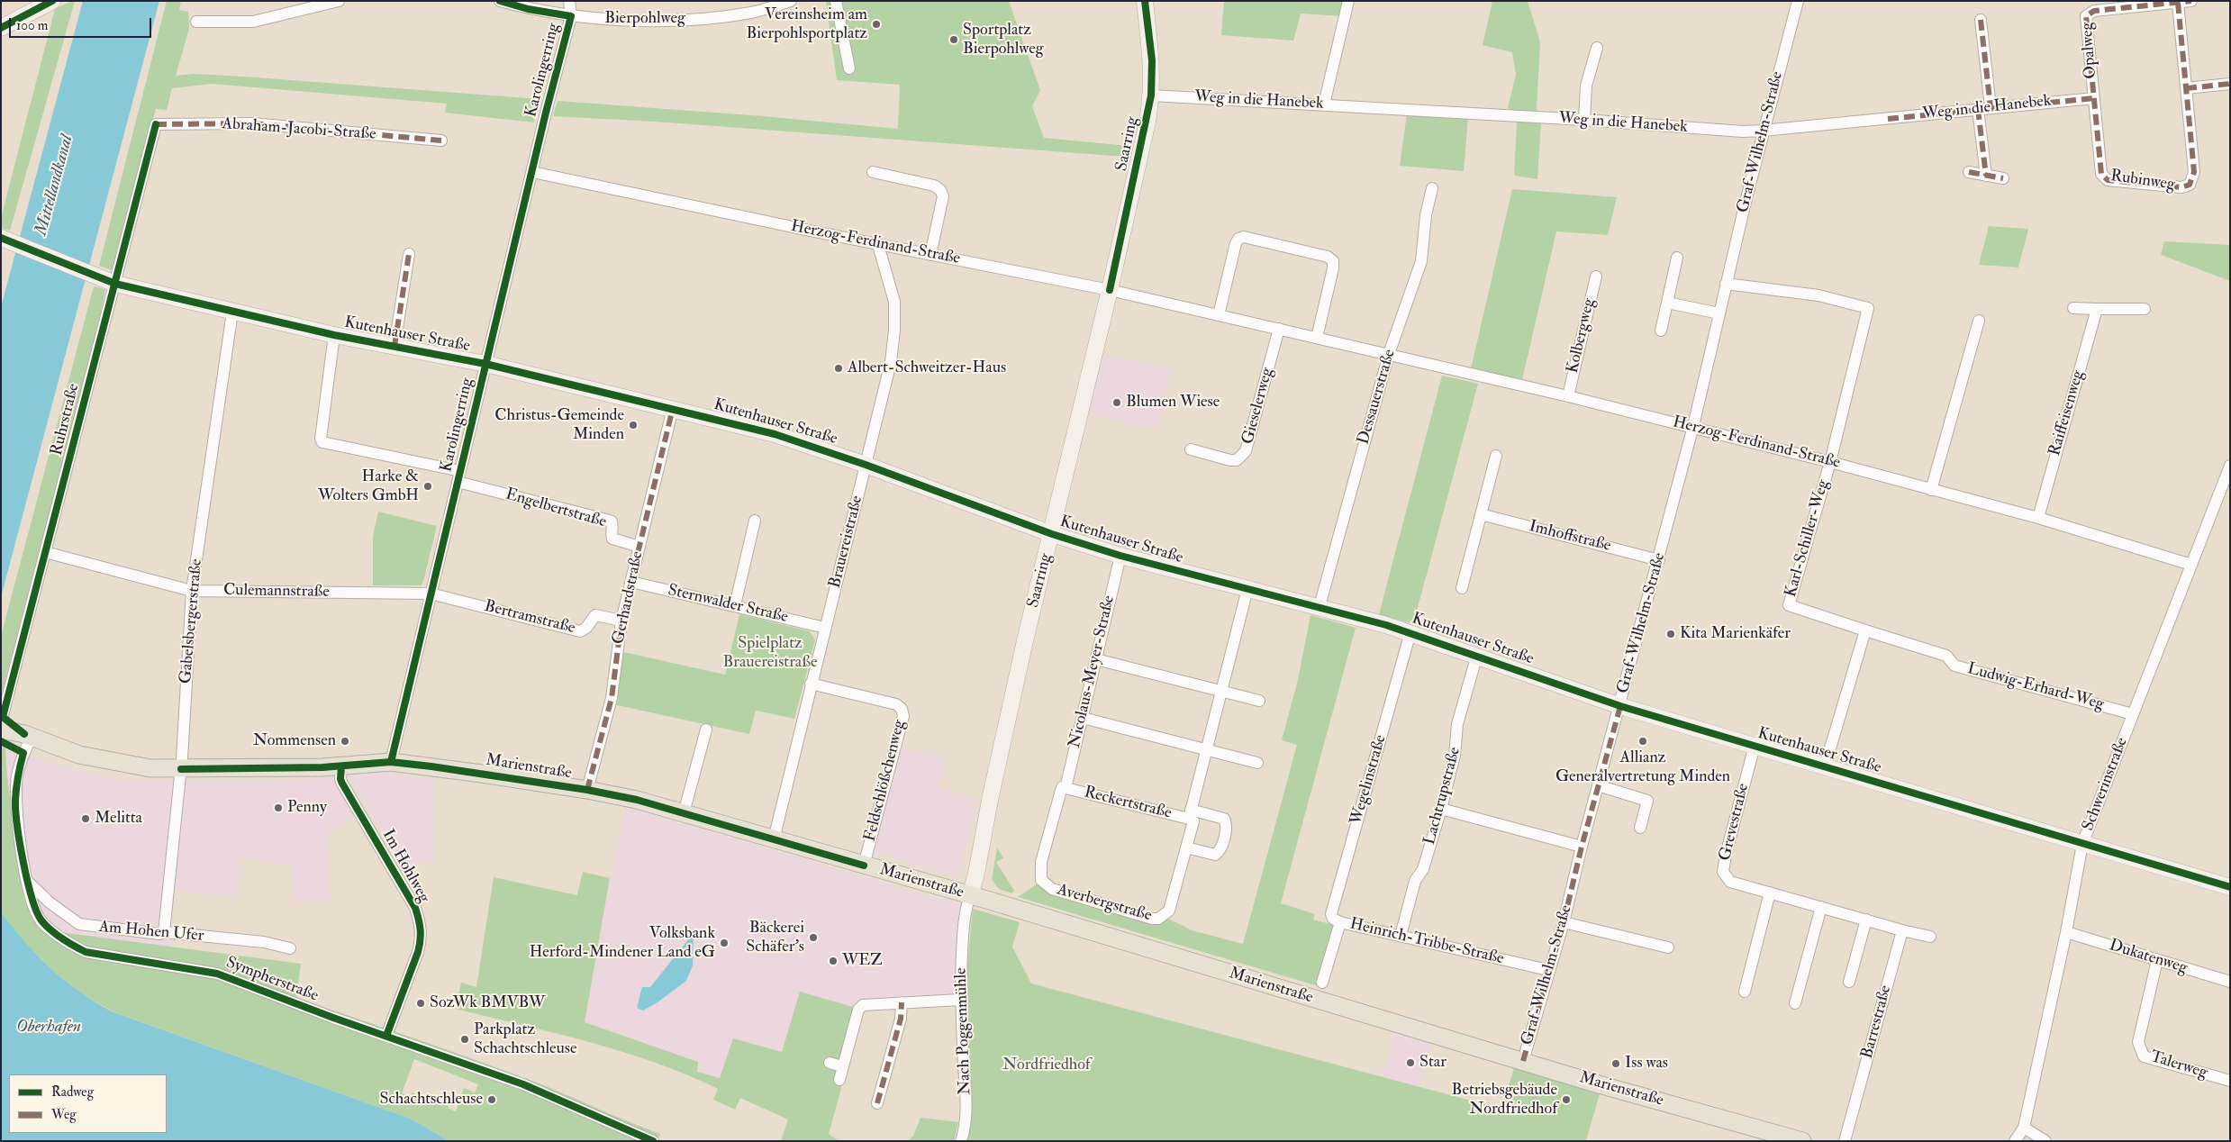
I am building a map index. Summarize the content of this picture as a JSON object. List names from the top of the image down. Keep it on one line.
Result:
{"streets":{"main road":["Marienstraße"],"street":["Bierpohlweg","Opalweg","Karolingerring","Weg in die Hanebek","Abraham-Jacobi-Straße","Graf-Wilhelm-Straße","Saarring","Rubinweg","Herzog-Ferdinand-Straße","Kutenhauser Straße","Kolbergweg","Dessauerstraße","Gieselerweg","Raiffeisenweg","Ruhrstraße","Engelbertstraße","Imhoffstraße","Karl-Schiller-Weg","Brauereistraße","Culemannstraße","Gerhardstraße","Sternwalder Straße","Bertramstraße","Gabelsbergerstraße","Nicolaus-Meyer-Straße","Ludwig-Erhard-Weg","Wegelinstraße","Feldschlößchenweg","Schwerinstraße","Lachtrupstraße","Reckertstraße","Grevestraße","Im Hohlweg","Averbergstraße","Am Hohen Ufer","Heinrich-Tribbe-Straße","Dukatenweg","Sympherstraße","Barrestraße","Nach Poggenmühle","Talerweg"]},"crossings":[["Bierpohlweg","Karolingerring"],["Opalweg","Weg in die Hanebek"],["Opalweg","Rubinweg"],["Karolingerring","Herzog-Ferdinand-Straße"],["Karolingerring","Kutenhauser Straße"],["Karolingerring","Engelbertstraße"],["Karolingerring","Culemannstraße"],["Karolingerring","Bertramstraße"],["Karolingerring","Marienstraße"],["Weg in die Hanebek","Graf-Wilhelm-Straße"],["Weg in die Hanebek","Saarring"],["Weg in die Hanebek","Rubinweg"],["Abraham-Jacobi-Straße","Ruhrstraße"],["Graf-Wilhelm-Straße","Herzog-Ferdinand-Straße"],["Graf-Wilhelm-Straße","Kutenhauser Straße"],["Graf-Wilhelm-Straße","Imhoffstraße"],["Graf-Wilhelm-Straße","Marienstraße"],["Graf-Wilhelm-Straße","Heinrich-Tribbe-Straße"],["Saarring","Herzog-Ferdinand-Straße"],["Saarring","Kutenhauser Straße"],["Saarring","Marienstraße"],["Saarring","Nach Poggenmühle"],["Herzog-Ferdinand-Straße","Kolbergweg"],["Herzog-Ferdinand-Straße","Dessauerstraße"],["Herzog-Ferdinand-Straße","Gieselerweg"],["Herzog-Ferdinand-Straße","Raiffeisenweg"],["Herzog-Ferdinand-Straße","Karl-Schiller-Weg"],["Herzog-Ferdinand-Straße","Brauereistraße"],["Herzog-Ferdinand-Straße","Schwerinstraße"],["Kutenhauser Straße","Dessauerstraße"],["Kutenhauser Straße","Ruhrstraße"],["Kutenhauser Straße","Brauereistraße"],["Kutenhauser Straße","Gerhardstraße"],["Kutenhauser Straße","Gabelsbergerstraße"],["Kutenhauser Straße","Nicolaus-Meyer-Straße"],["Kutenhauser Straße","Wegelinstraße"],["Kutenhauser Straße","Schwerinstraße"],["Kutenhauser Straße","Lachtrupstraße"],["Kutenhauser Straße","Grevestraße"],["Ruhrstraße","Culemannstraße"],["Ruhrstraße","Marienstraße"],["Engelbertstraße","Gerhardstraße"],["Karl-Schiller-Weg","Ludwig-Erhard-Weg"],["Brauereistraße","Sternwalder Straße"],["Brauereistraße","Marienstraße"],["Brauereistraße","Feldschlößchenweg"],["Culemannstraße","Bertramstraße"],["Culemannstraße","Gabelsbergerstraße"],["Gerhardstraße","Sternwalder Straße"],["Gerhardstraße","Bertramstraße"],["Gerhardstraße","Marienstraße"],["Gabelsbergerstraße","Marienstraße"],["Gabelsbergerstraße","Am Hohen Ufer"],["Nicolaus-Meyer-Straße","Reckertstraße"],["Nicolaus-Meyer-Straße","Averbergstraße"],["Ludwig-Erhard-Weg","Schwerinstraße"],["Marienstraße","Feldschlößchenweg"],["Marienstraße","Im Hohlweg"],["Marienstraße","Sympherstraße"],["Marienstraße","Nach Poggenmühle"],["Wegelinstraße","Heinrich-Tribbe-Straße"],["Schwerinstraße","Dukatenweg"],["Lachtrupstraße","Heinrich-Tribbe-Straße"],["Reckertstraße","Averbergstraße"],["Grevestraße","Barrestraße"],["Im Hohlweg","Sympherstraße"],["Am Hohen Ufer","Sympherstraße"],["Dukatenweg","Talerweg"]],"water":["Mittellandkanal","Oberhafen"],"parks":["Spielplatz Brauereistraße","Nordfriedhof"],"places":["Vereinsheim am Bierpohlsportplatz","Sportplatz Bierpohlweg","Albert-Schweitzer-Haus","Blumen Wiese","Christus-Gemeinde Minden","Harke & Wolters GmbH","Kita Marienkäfer","Nommensen","Allianz Generalvertretung Minden","Penny","Melitta","Bäckerei Schäfer's","Volksbank Herford-Mindener Land eG","WEZ","SozWk BMVBW","Parkplatz Schachtschleuse","Star","Iss was","Schachtschleuse","Betriebsgebäude Nordfriedhof"],"legend":["Radweg","Weg"],"scale_bar":"100 m"}
